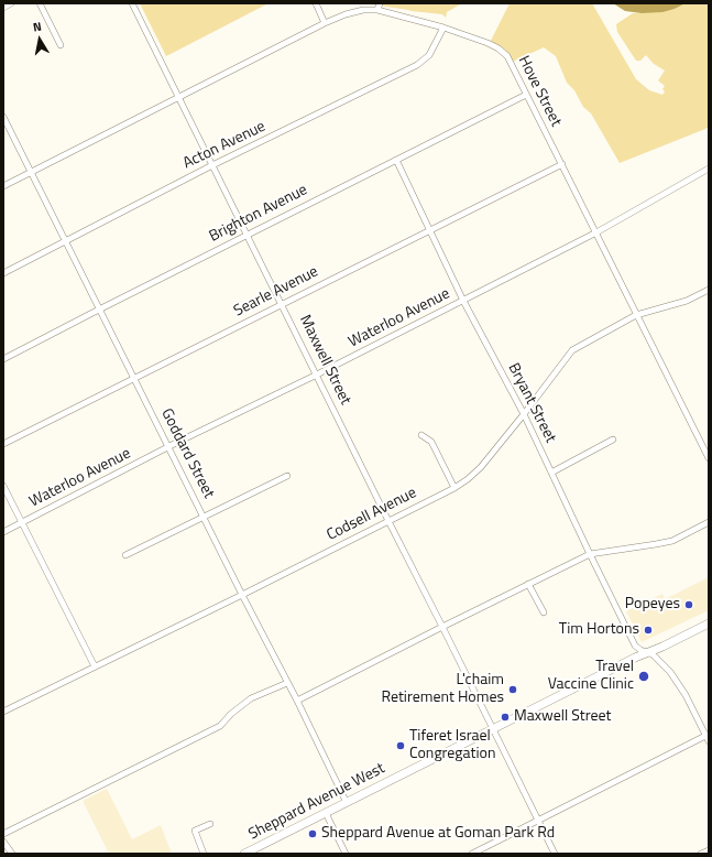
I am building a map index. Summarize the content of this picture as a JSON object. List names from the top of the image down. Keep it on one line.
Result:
{"streets":{"main road":["Sheppard Avenue West"],"street":["Hove Street","Acton Avenue","Brighton Avenue","Searle Avenue","Waterloo Avenue","Maxwell Street","Bryant Street","Goddard Street","Codsell Avenue"]},"crossings":[["Hove Street","Acton Avenue"],["Hove Street","Brighton Avenue"],["Hove Street","Searle Avenue"],["Hove Street","Waterloo Avenue"],["Hove Street","Maxwell Street"],["Hove Street","Goddard Street"],["Hove Street","Codsell Avenue"],["Acton Avenue","Maxwell Street"],["Acton Avenue","Goddard Street"],["Brighton Avenue","Maxwell Street"],["Brighton Avenue","Bryant Street"],["Brighton Avenue","Goddard Street"],["Searle Avenue","Maxwell Street"],["Searle Avenue","Bryant Street"],["Searle Avenue","Goddard Street"],["Waterloo Avenue","Maxwell Street"],["Waterloo Avenue","Bryant Street"],["Waterloo Avenue","Goddard Street"],["Maxwell Street","Codsell Avenue"],["Maxwell Street","Sheppard Avenue West"],["Bryant Street","Codsell Avenue"],["Bryant Street","Sheppard Avenue West"],["Goddard Street","Codsell Avenue"],["Goddard Street","Sheppard Avenue West"]],"places":["Popeyes","Tim Hortons","Travel Vaccine Clinic","L'chaim Retirement Homes","Maxwell Street","Tiferet Israel Congregation","Sheppard Avenue at Goman Park Rd"],"north":"top"}
